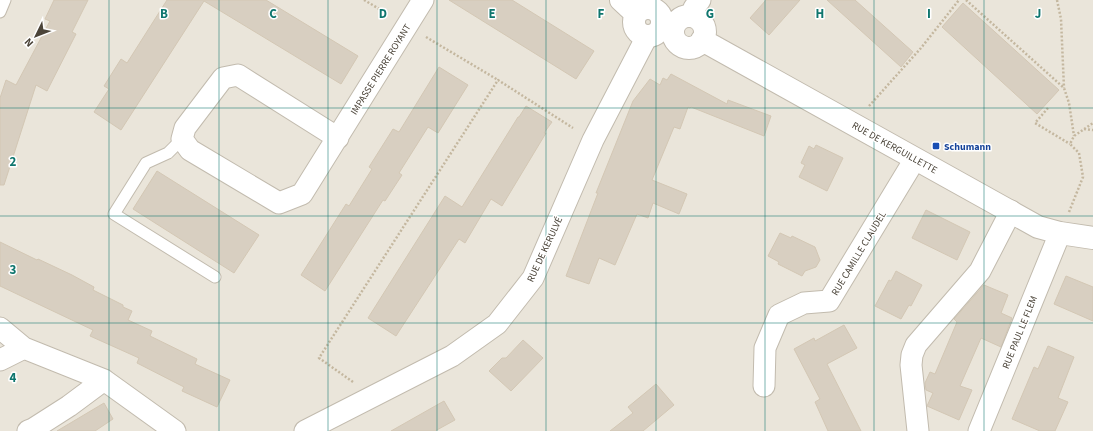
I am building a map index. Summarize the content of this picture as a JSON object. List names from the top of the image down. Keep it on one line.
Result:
{"streets":{"street":["IMPASSE PIERRE ROYANT","RUE DE KERGUILLETTE","RUE DE KERULVÉ","RUE CAMILLE CLAUDEL","RUE PAUL LE FLEM"]},"crossings":[["RUE DE KERGUILLETTE","RUE CAMILLE CLAUDEL"],["RUE DE KERGUILLETTE","RUE PAUL LE FLEM"]],"places":{"transit":["Schumann"]},"north":"bottom left","grid":{"columns":["B","C","D","E","F","G","H","I","J"],"rows":["2","3","4"]}}
